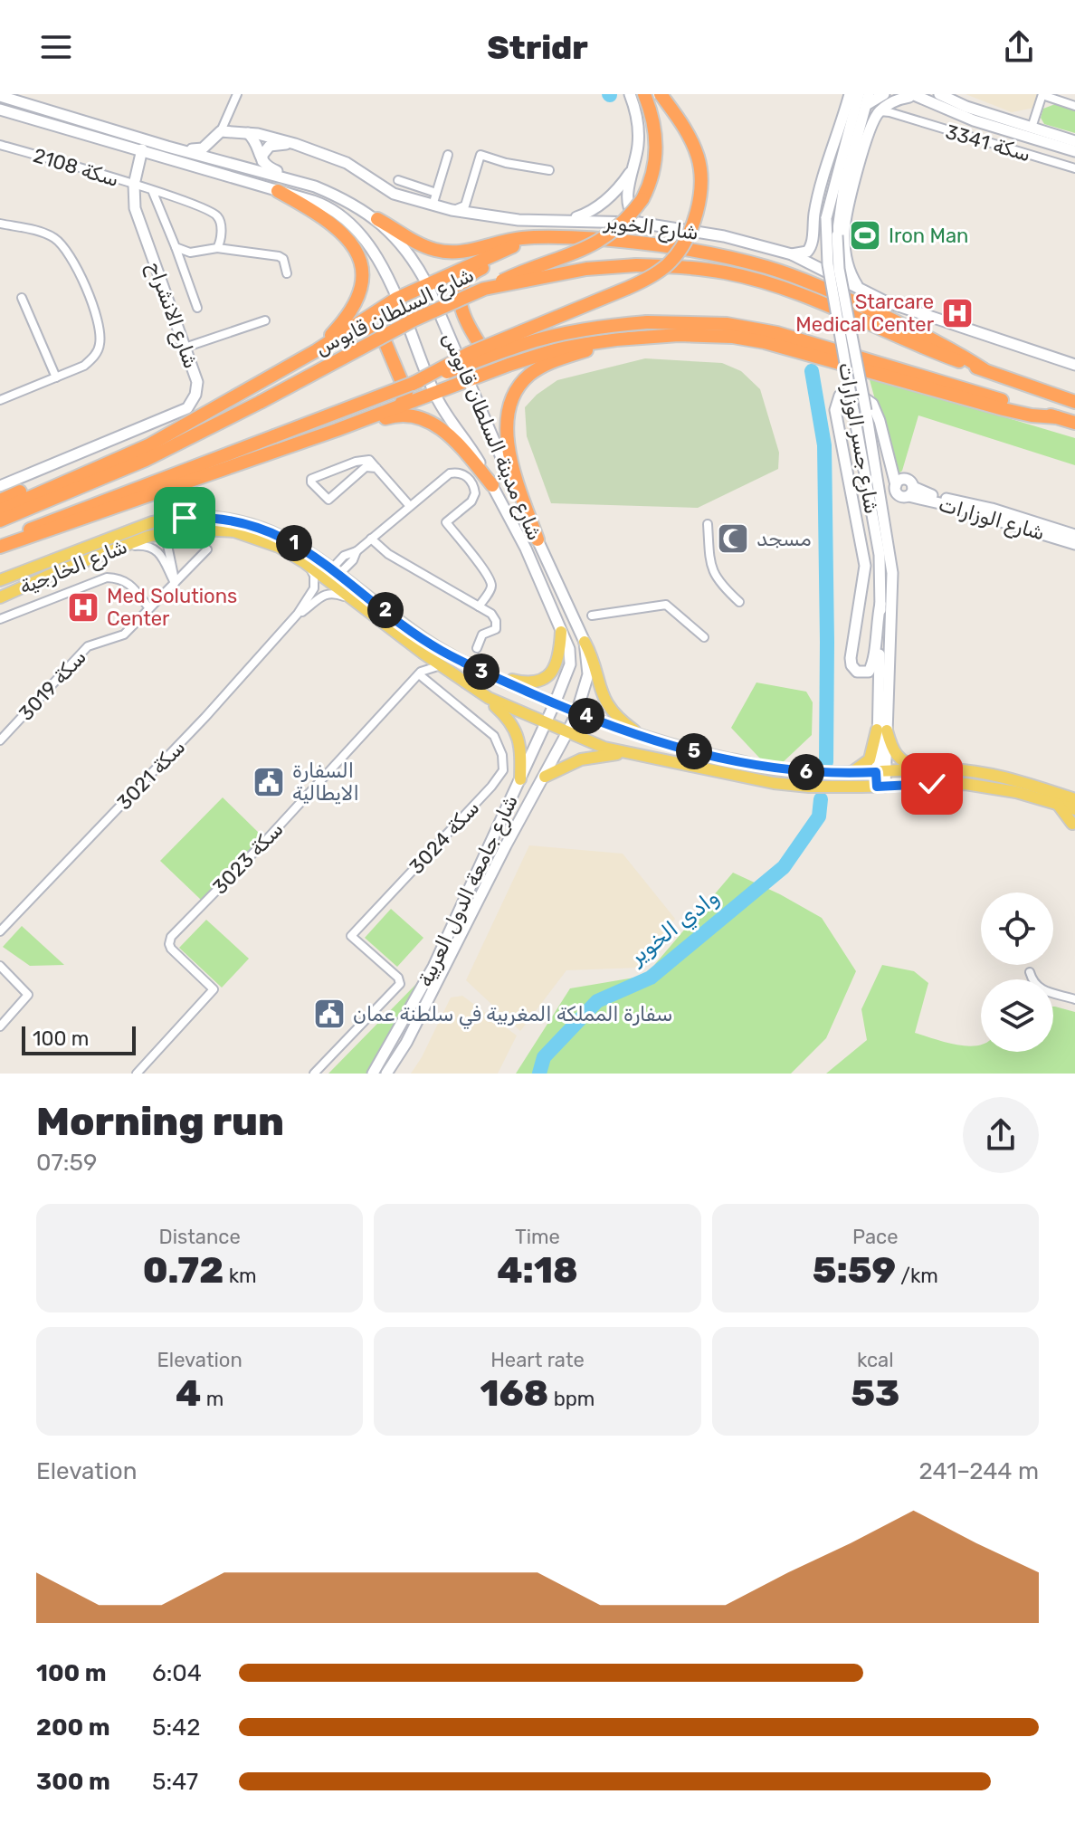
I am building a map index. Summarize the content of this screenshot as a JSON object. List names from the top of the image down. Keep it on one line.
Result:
{"streets":{"highway":["شارع السلطان قابوس"],"main road":["شارع الخوير","شارع الانشراح","شارع مدينة السلطان قابوس","شارع جسر الوزارات","شارع الوزارات","شارع الخارجية","شارع جامعة الدول العربية"],"street":["سكة 3341","سكة 2108","سكة 3019","سكة 3021","سكة 3024","سكة 3023"]},"crossings":[["سكة 2108","شارع الانشراح"],["شارع الانشراح","شارع مدينة السلطان قابوس"],["شارع مدينة السلطان قابوس","شارع الخارجية"],["شارع مدينة السلطان قابوس","شارع جامعة الدول العربية"],["شارع جسر الوزارات","شارع الخارجية"],["شارع الخارجية","سكة 3021"],["شارع الخارجية","سكة 3023"],["شارع الخارجية","شارع جامعة الدول العربية"],["سكة 3024","سكة 3023"]],"water":["وادي الخوير"],"places":{"sports":["Iron Man"],"hospital":["Starcare Medical Center","Med Solutions Center"],"mosque":["مسجد"],"public building":["السفارة الايطالية","سفارة المملكة المغربية في سلطنة عمان"]},"scale_bar":"100 m","page":{"header":"Stridr","pins":["1","2","3","4","5","6"],"scale":"100 m","heading":["Morning run","07:59"],"stats":[["Distance","0.72 km"],["Time","4:18"],["Pace","5:59 /km"],["Elevation","4 m"],["Heart rate","168 bpm"],["kcal","53"]],"chart":["Elevation","241–244 m"],"list":[{"name":"100 m","note":"6:04"},{"name":"200 m","note":"5:42"},{"name":"300 m","note":"5:47"}]}}
